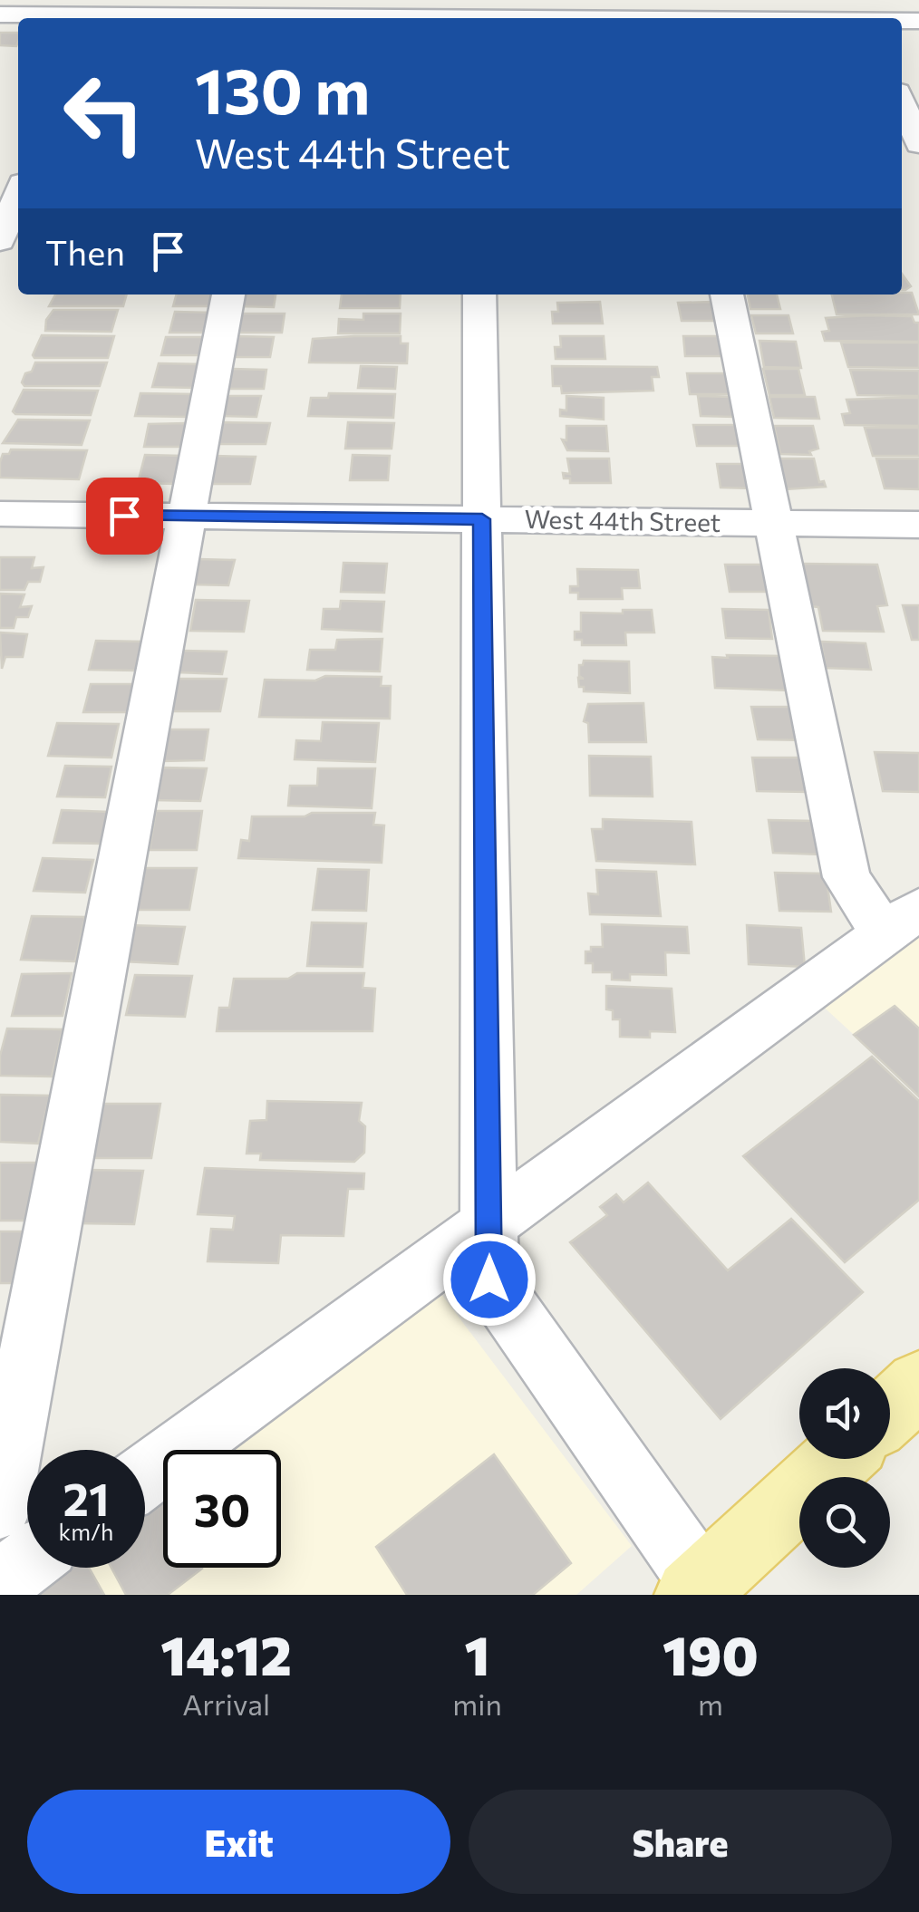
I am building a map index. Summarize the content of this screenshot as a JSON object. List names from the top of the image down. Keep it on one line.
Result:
{"streets":{"street":["West 44th Street"]},"page":{"turn":["130 m","West 44th Street"],"then":"Then","speed":"21 km/h","limit":"30","eta":["14:12","Arrival","1","min","190","m"],"buttons":["Exit","Share"]}}
